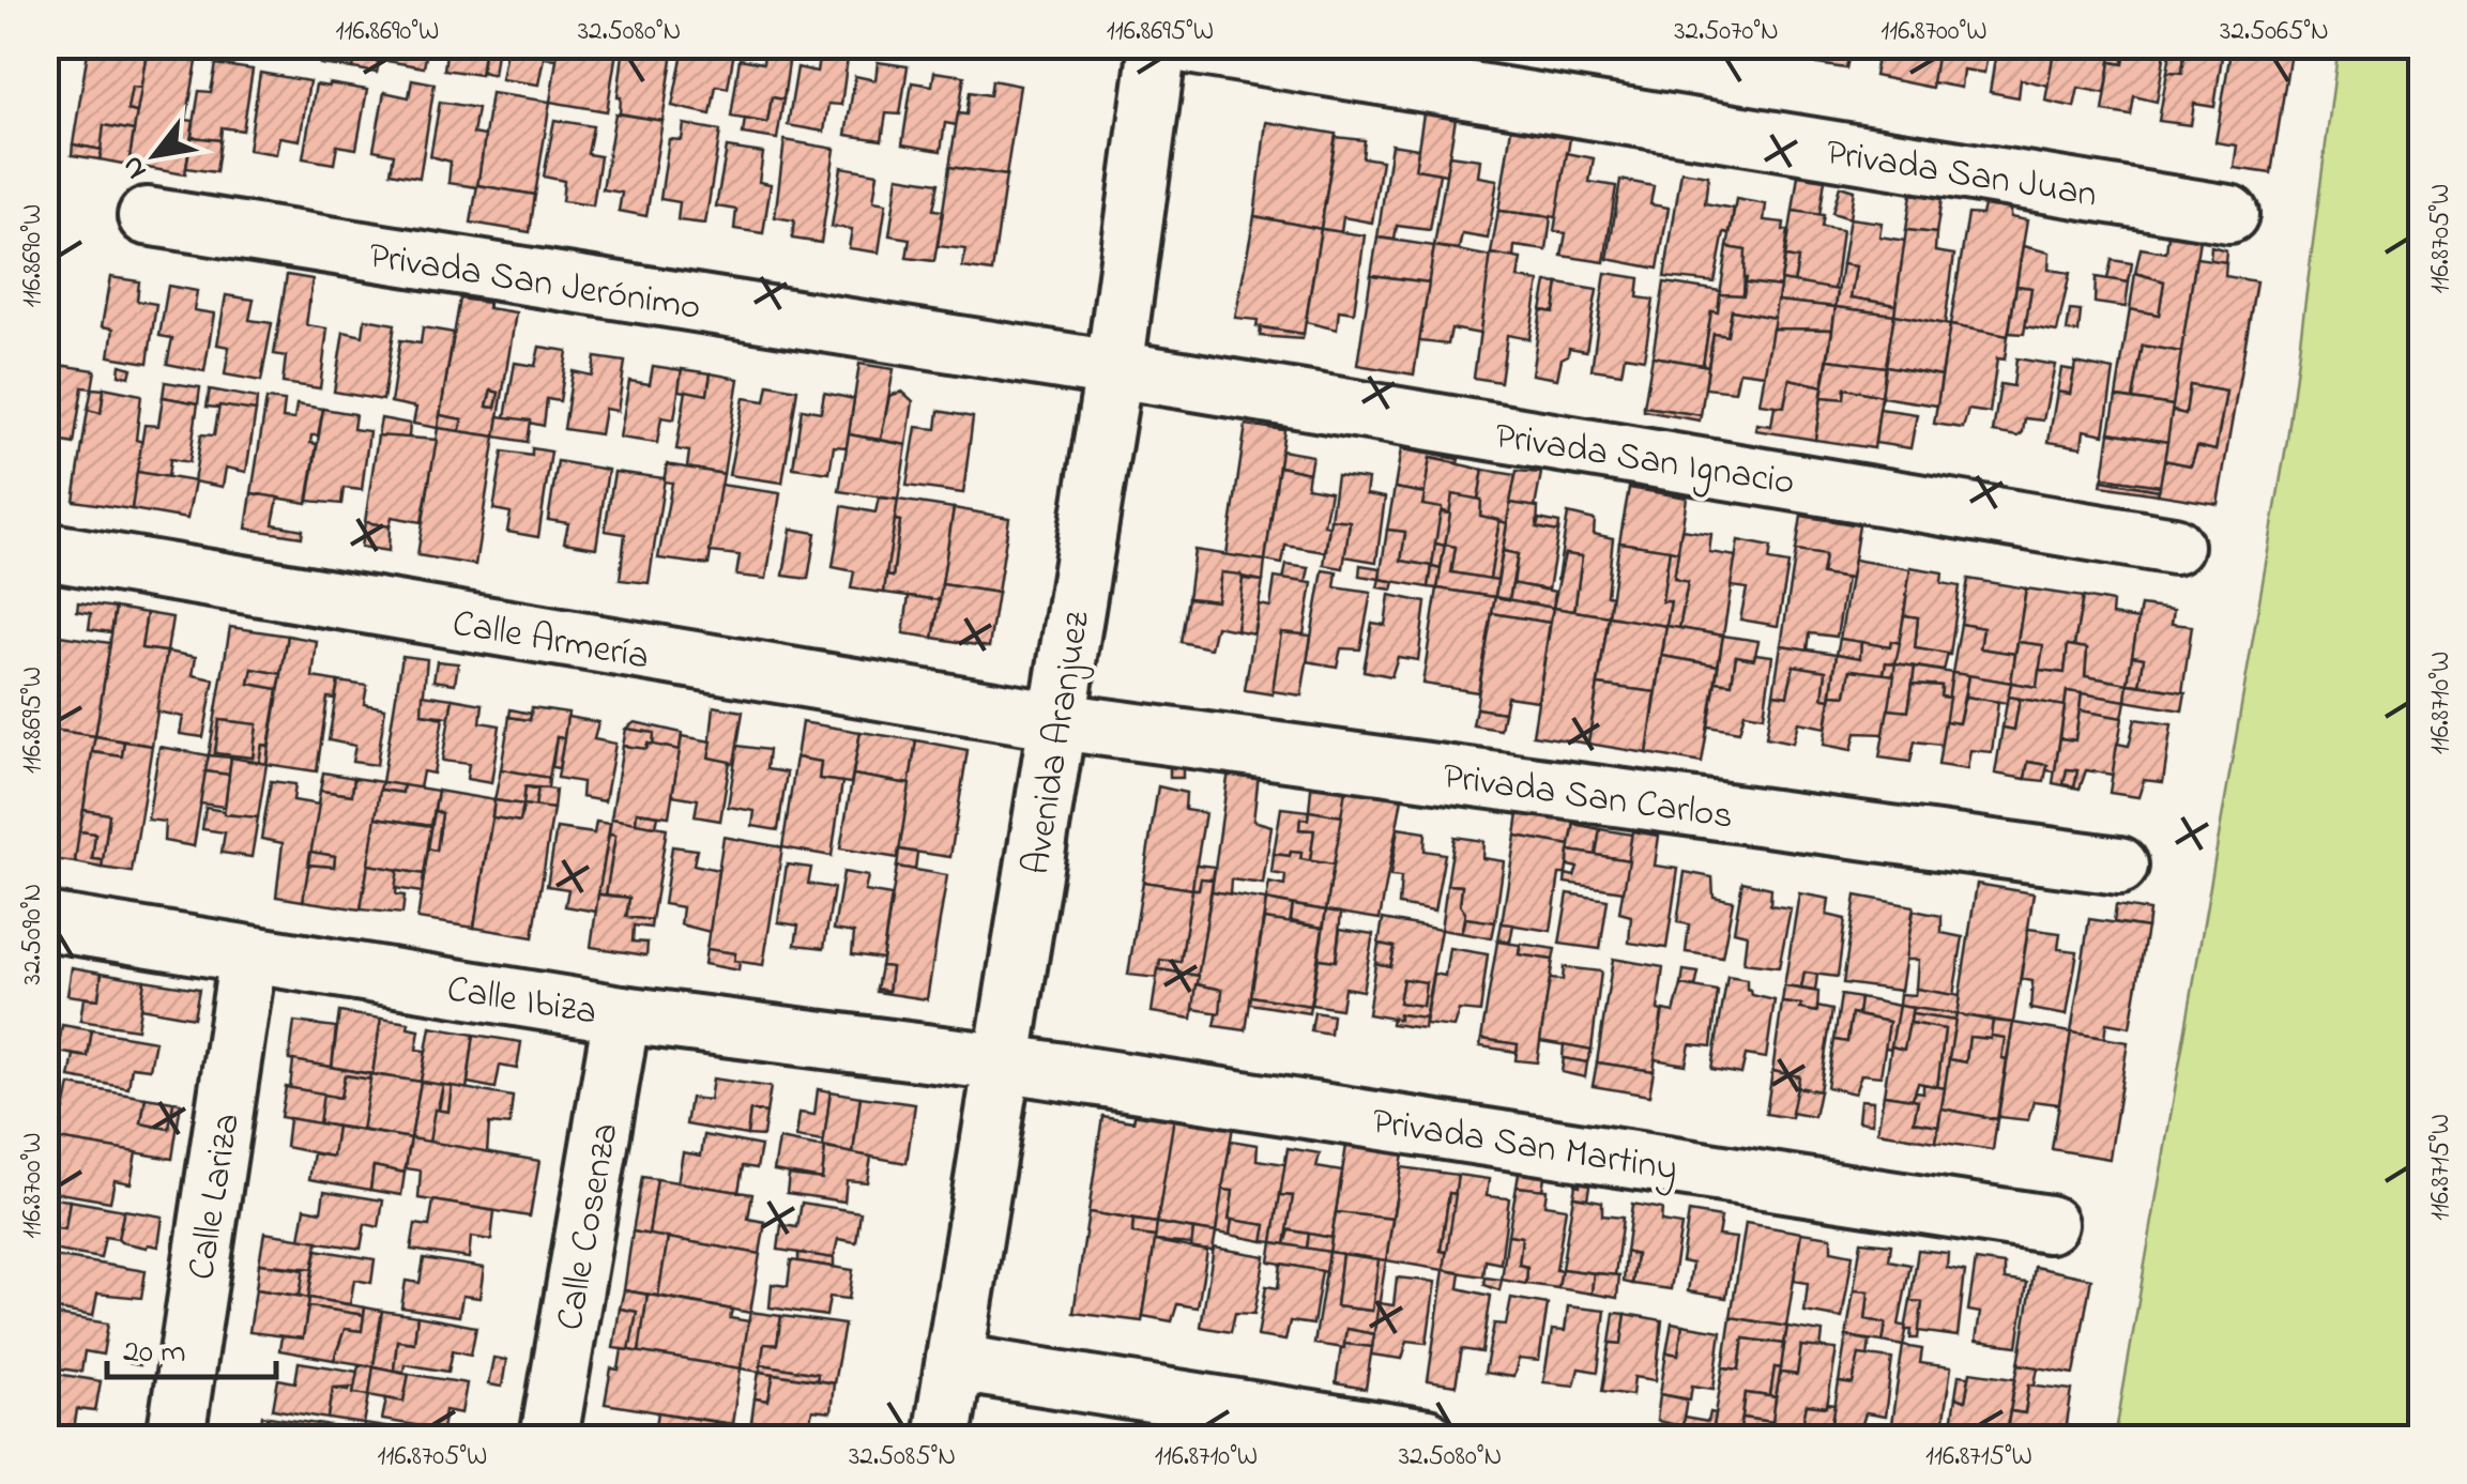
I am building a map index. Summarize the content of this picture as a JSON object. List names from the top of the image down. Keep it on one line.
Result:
{"streets":{"street":["Privada San Juan","Privada San Jerónimo","Privada San Ignacio","Calle Armería","Avenida Aranjuez","Privada San Carlos","Calle Ibiza","Privada San Martiny","Calle Lariza","Calle Cosenza"]},"crossings":[["Privada San Jerónimo","Privada San Ignacio"],["Privada San Jerónimo","Avenida Aranjuez"],["Privada San Ignacio","Avenida Aranjuez"],["Calle Armería","Avenida Aranjuez"],["Calle Armería","Privada San Carlos"],["Avenida Aranjuez","Privada San Carlos"],["Avenida Aranjuez","Calle Ibiza"],["Avenida Aranjuez","Privada San Martiny"],["Calle Ibiza","Privada San Martiny"],["Calle Ibiza","Calle Lariza"],["Calle Ibiza","Calle Cosenza"]],"scale_bar":"20 m","north":"bottom left","coordinates":["116.8690°W","32.5080°N","116.8695°W","32.5070°N","116.8700°W","32.5065°N","116.8705°W","116.8710°W","32.5090°N","116.8715°W","32.5085°N"]}
